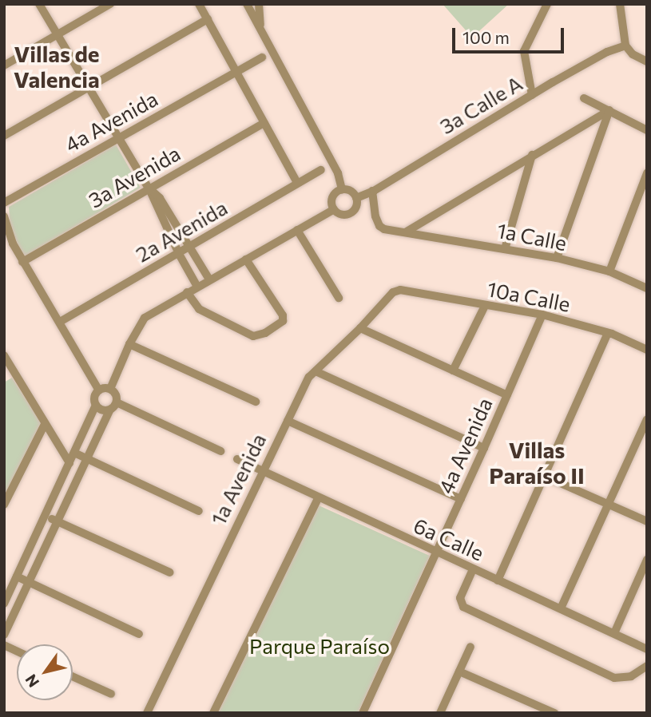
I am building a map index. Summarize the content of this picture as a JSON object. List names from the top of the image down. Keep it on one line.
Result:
{"streets":{"street":["3a Calle A","4a Avenida","3a Avenida","2a Avenida","1a Calle","10a Calle","1a Avenida","6a Calle"]},"crossings":[["3a Calle A","1a Calle"],["4a Avenida","10a Calle"],["4a Avenida","6a Calle"],["10a Calle","1a Avenida"],["1a Avenida","6a Calle"]],"districts":["Villas de Valencia","Villas Paraíso II"],"parks":["Parque Paraíso"],"scale_bar":"100 m","north":"bottom left"}
